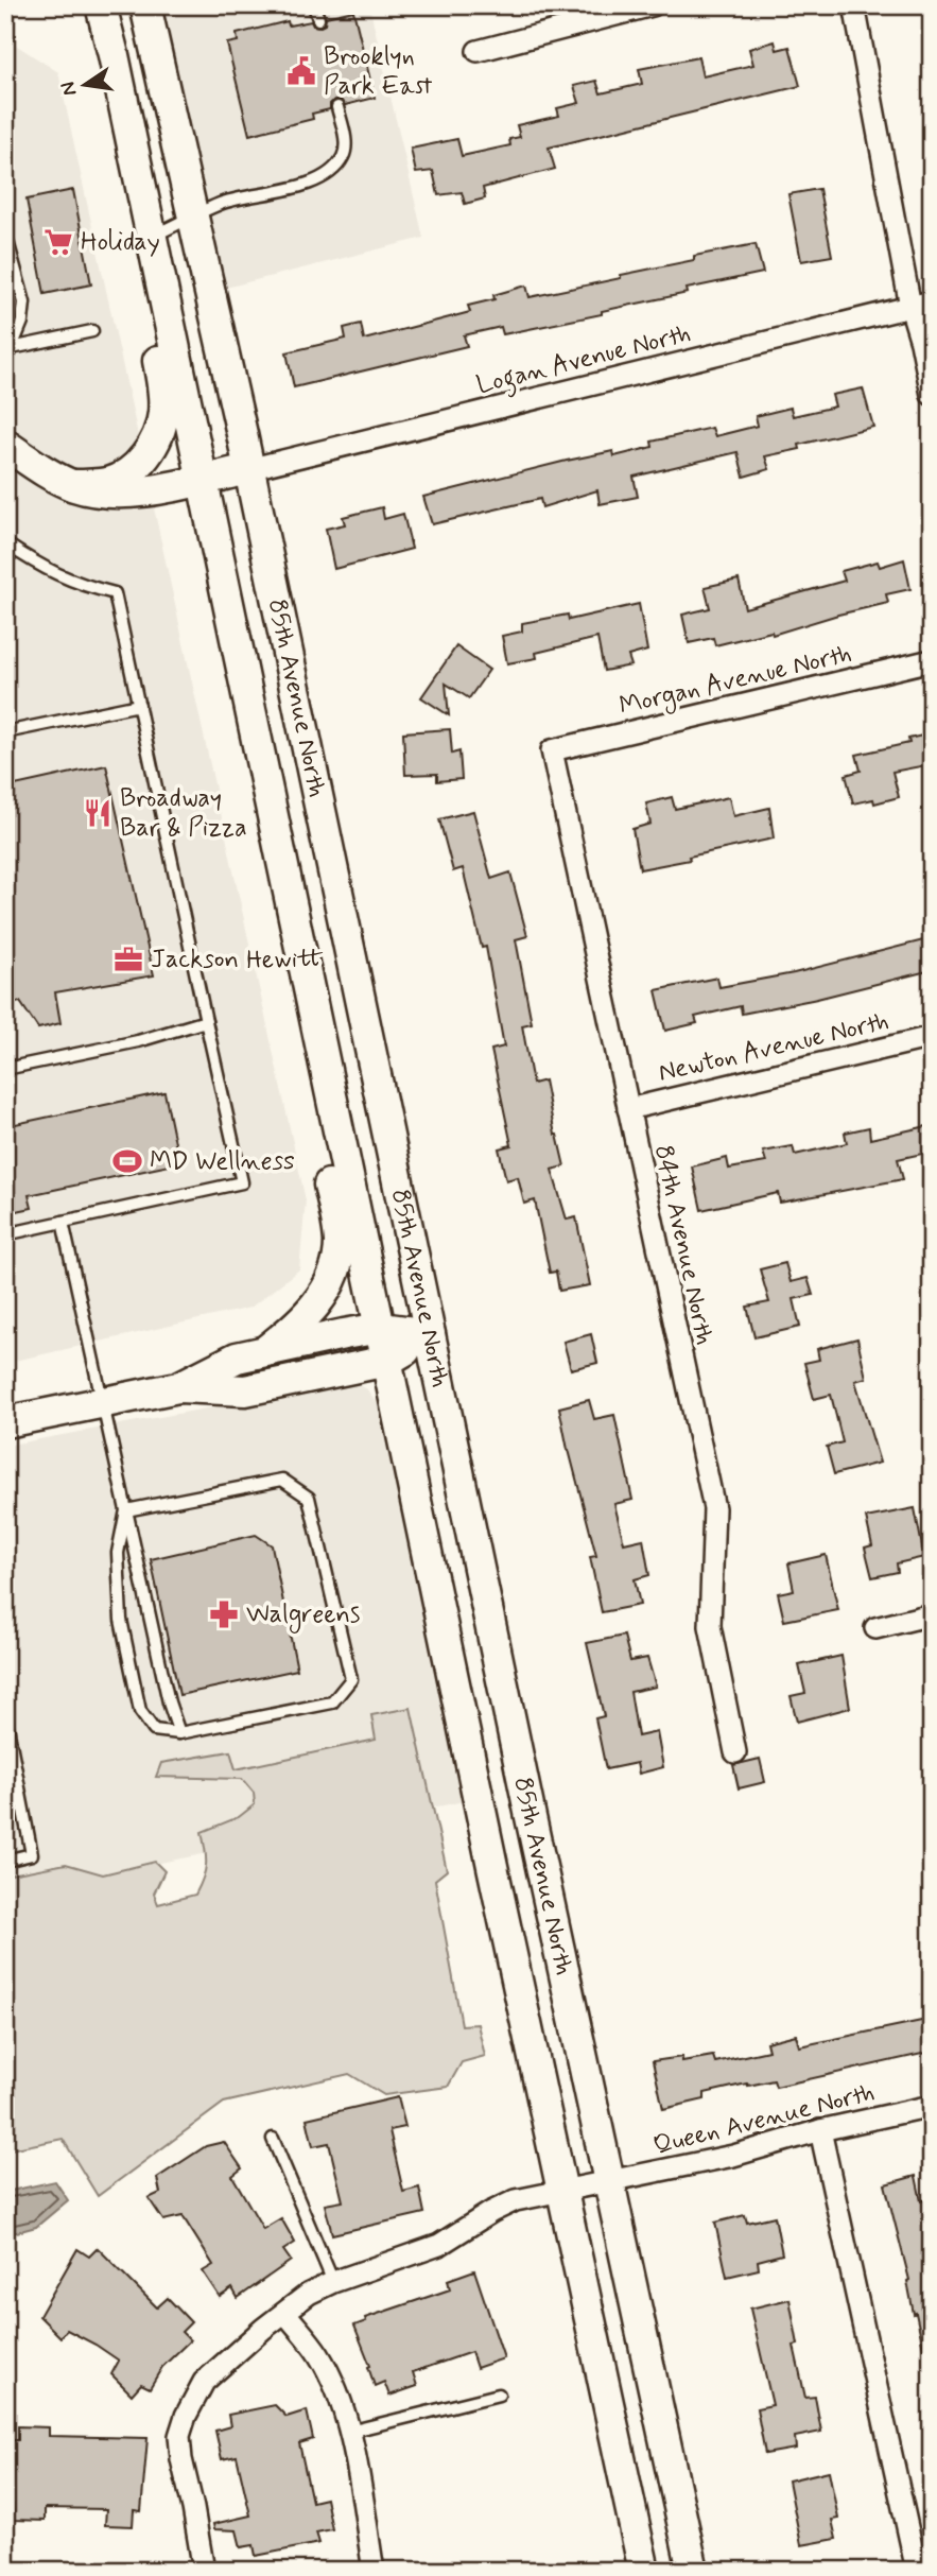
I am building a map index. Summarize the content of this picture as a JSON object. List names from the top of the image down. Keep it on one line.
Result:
{"streets":{"main road":["85th Avenue North"],"street":["Logan Avenue North","Morgan Avenue North","Newton Avenue North","84th Avenue North","Queen Avenue North"]},"crossings":[["Logan Avenue North","85th Avenue North"],["Morgan Avenue North","84th Avenue North"],["85th Avenue North","Queen Avenue North"],["Newton Avenue North","84th Avenue North"]],"places":{"public building":["Brooklyn Park East"],"supermarket":["Holiday"],"restaurant":["Broadway Bar & Pizza"],"office":["Jackson Hewitt"],"sports":["MD Wellness"],"pharmacy":["Walgreens"]},"north":"left"}
